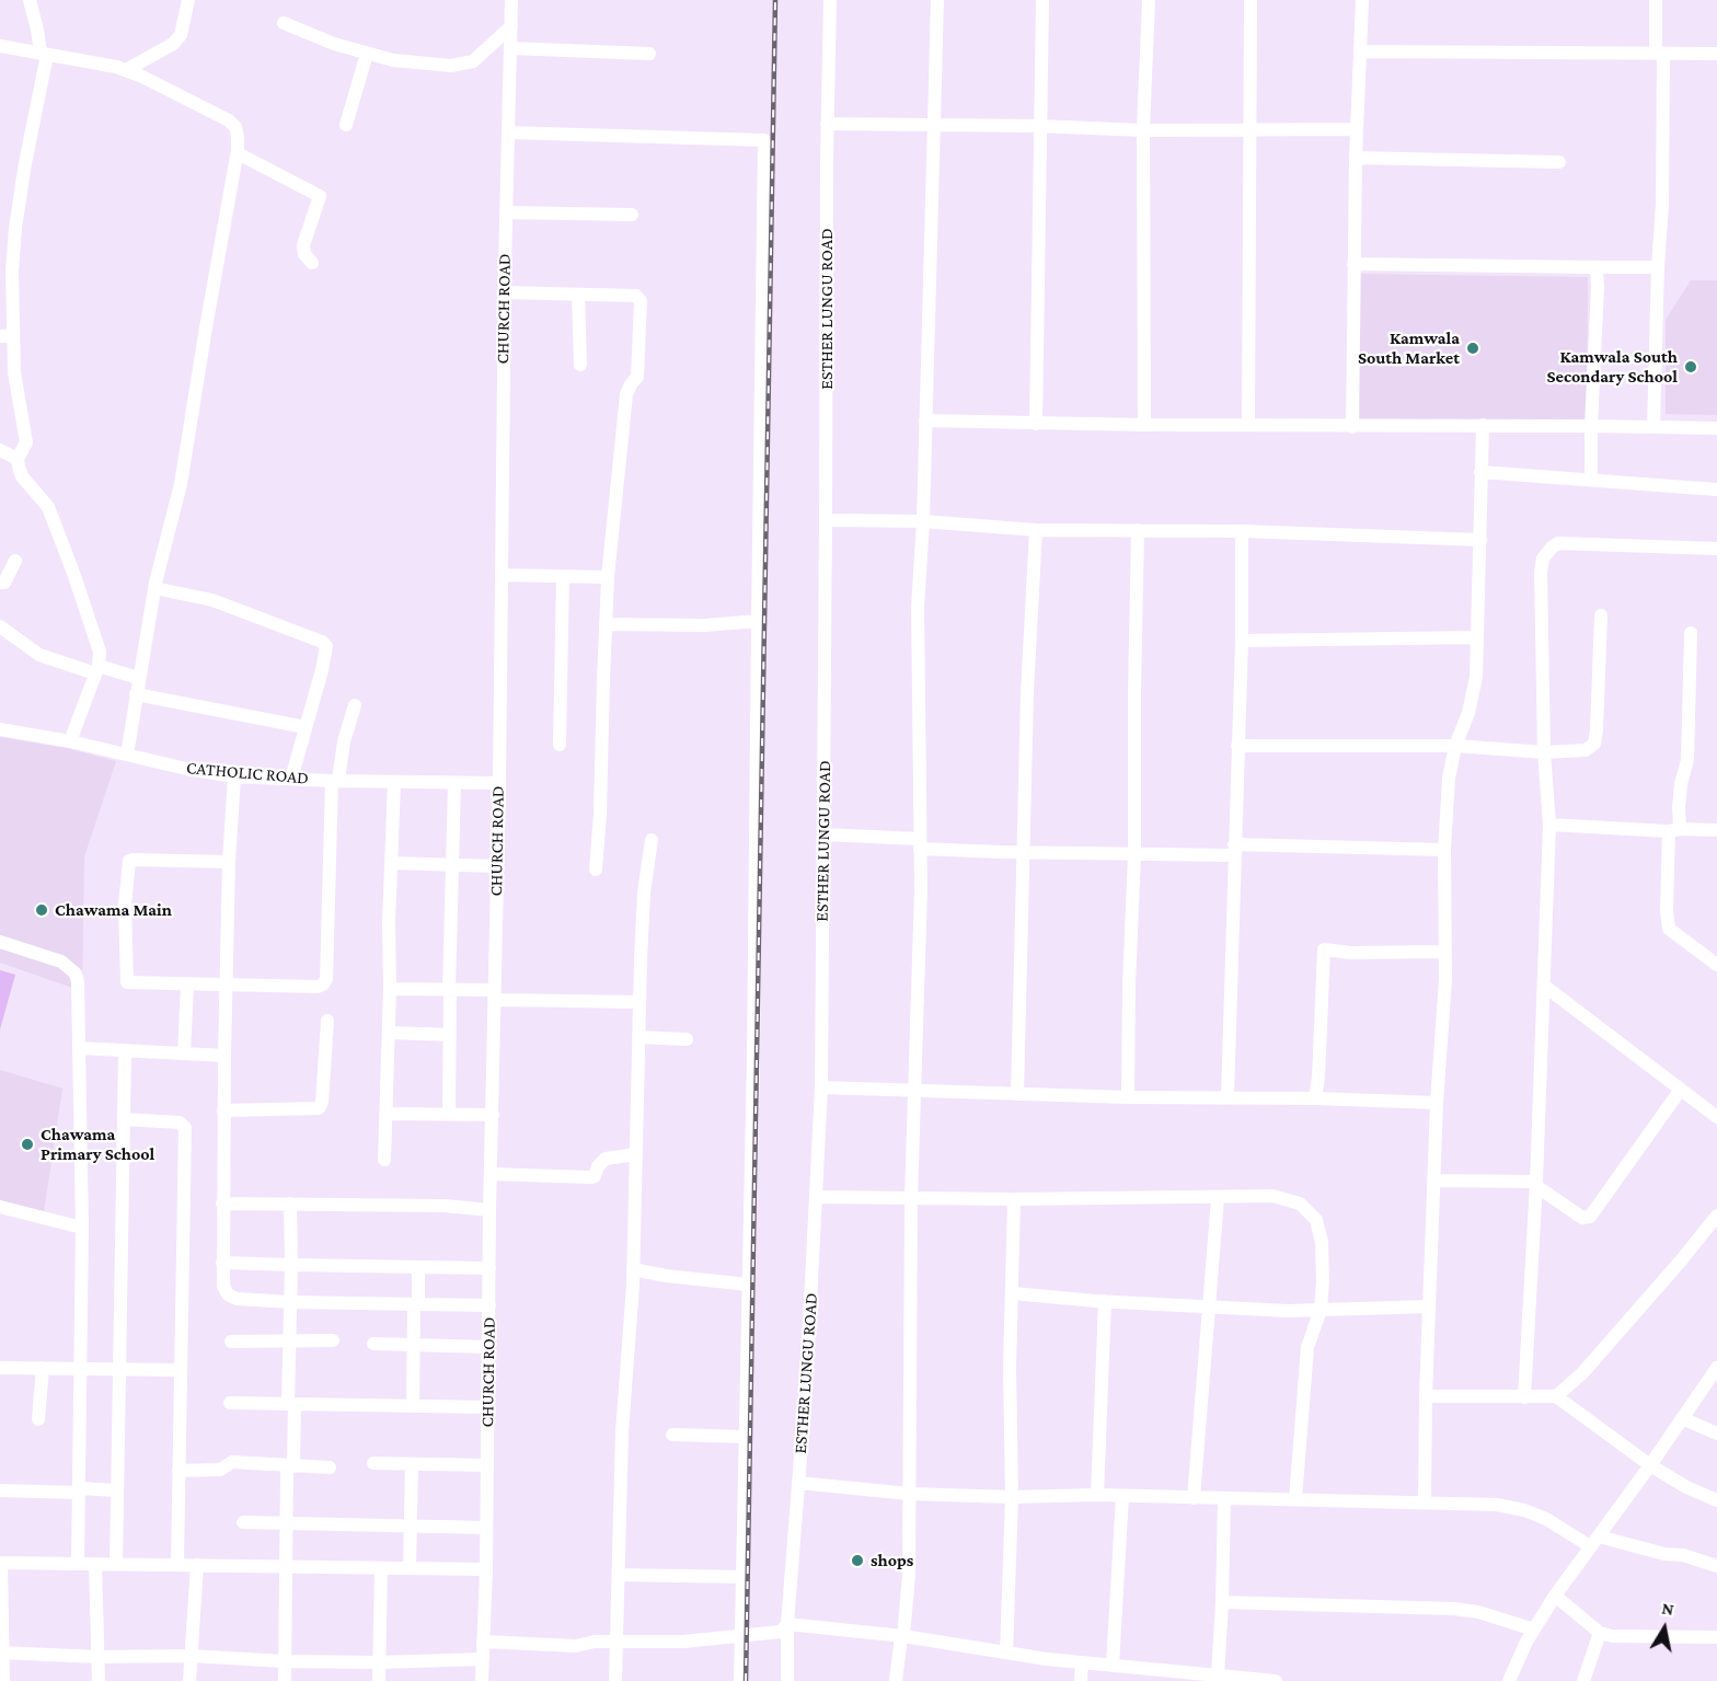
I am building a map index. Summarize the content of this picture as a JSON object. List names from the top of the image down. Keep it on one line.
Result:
{"streets":{"street":["CHURCH ROAD","ESTHER LUNGU ROAD","CATHOLIC ROAD"]},"crossings":[["CHURCH ROAD","CATHOLIC ROAD"]],"places":["Kamwala South Market","Kamwala South Secondary School","Chawama Main","Chawama Primary School","shops"],"north":"top"}
